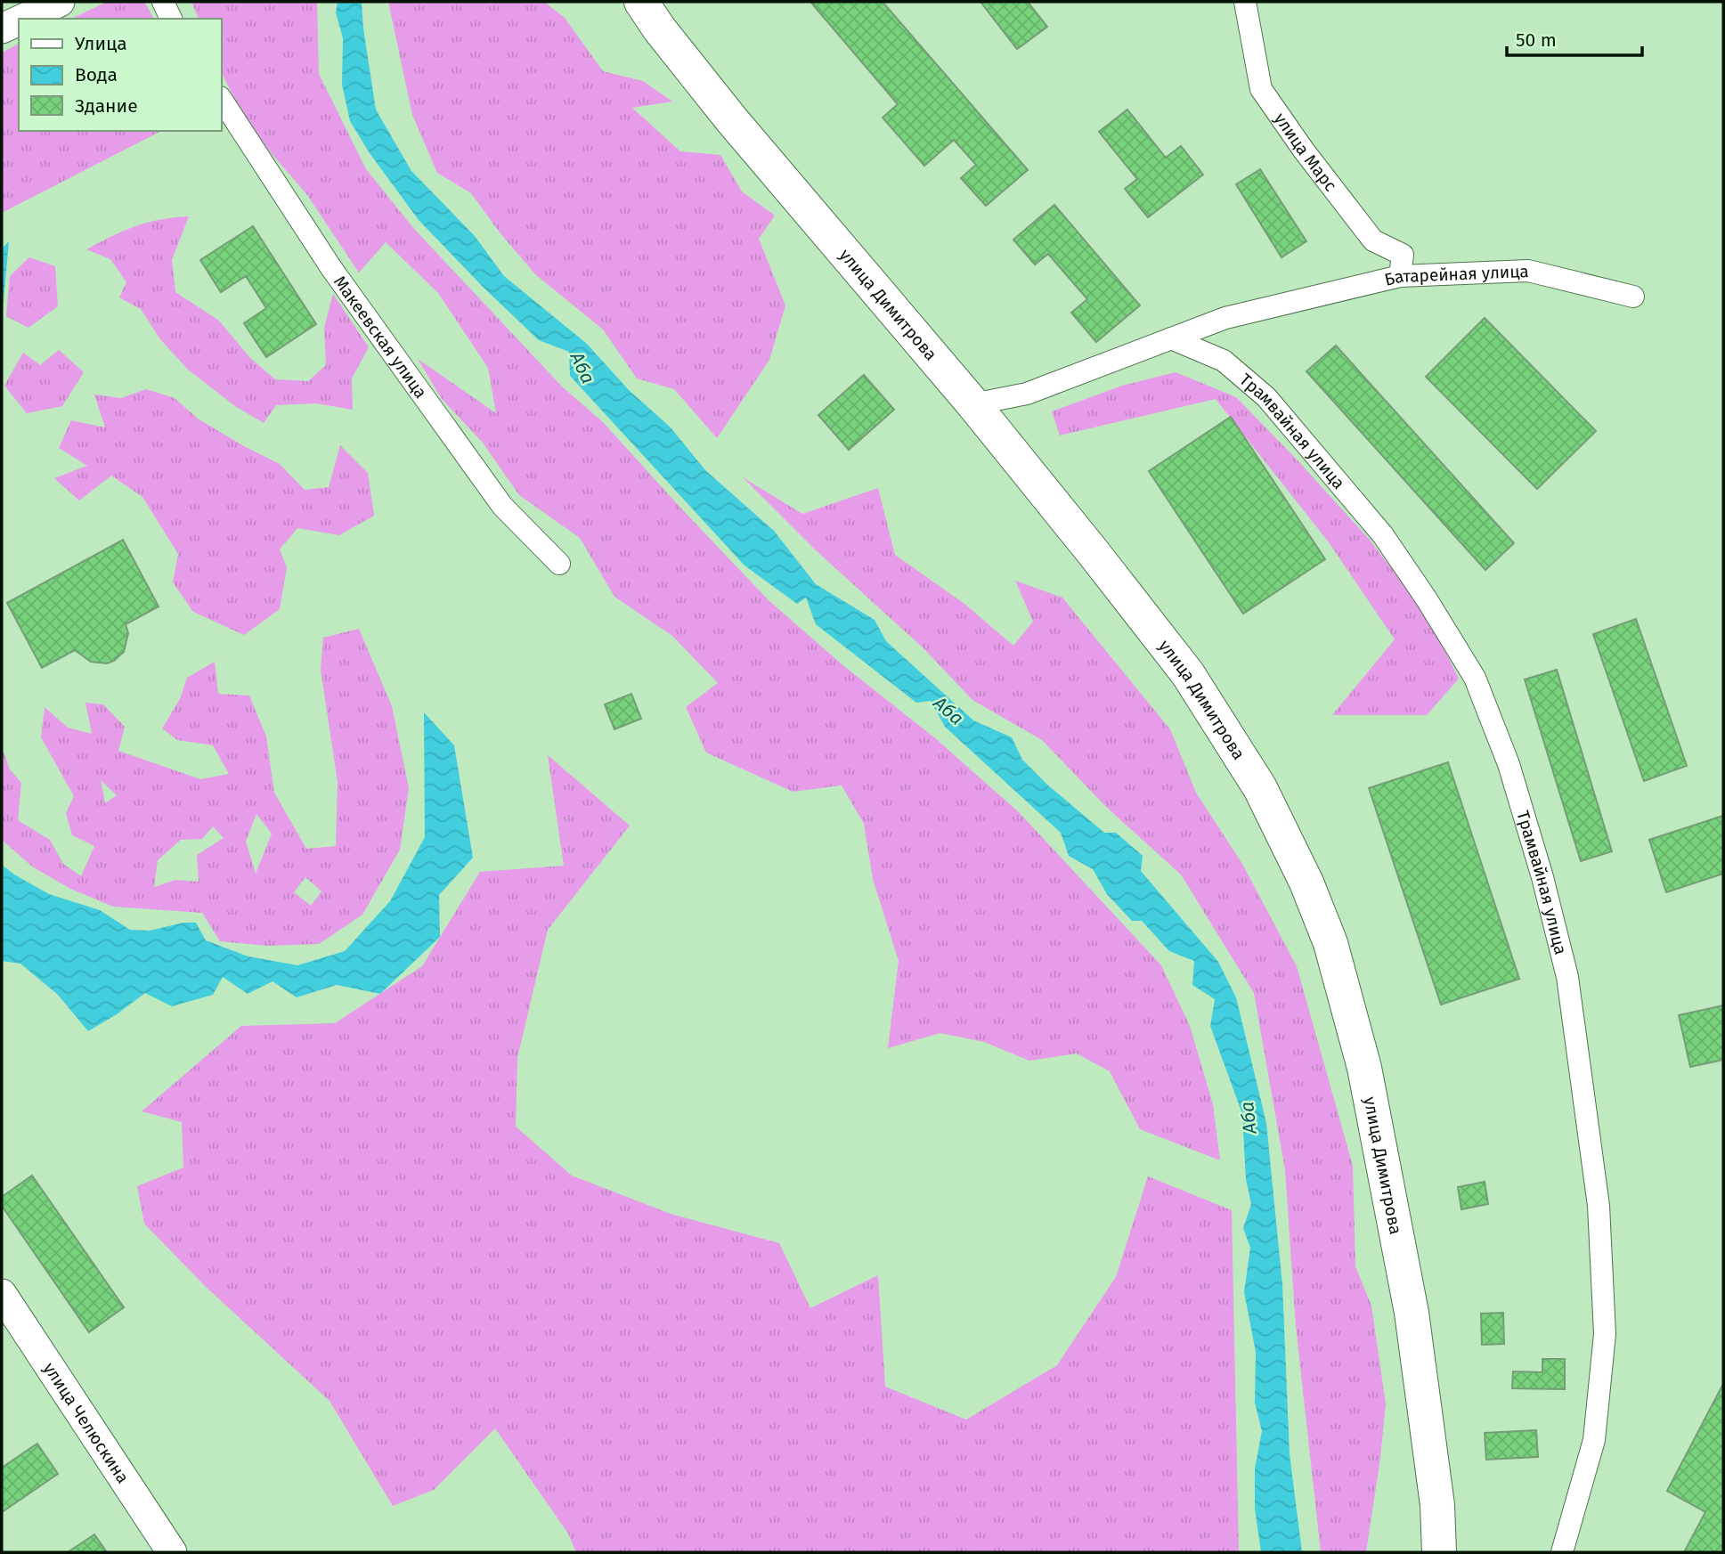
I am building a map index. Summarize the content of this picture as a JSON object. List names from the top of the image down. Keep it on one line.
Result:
{"streets":{"main road":["улица Димитрова"],"street":["улица Марс","Батарейная улица","Макеевская улица","Трамвайная улица","улица Челюскина"]},"crossings":[["улица Марс","Батарейная улица"],["Батарейная улица","улица Димитрова"],["Батарейная улица","Трамвайная улица"]],"water":["Аба"],"legend":["Улица","Вода","Здание"],"scale_bar":"50 m"}
